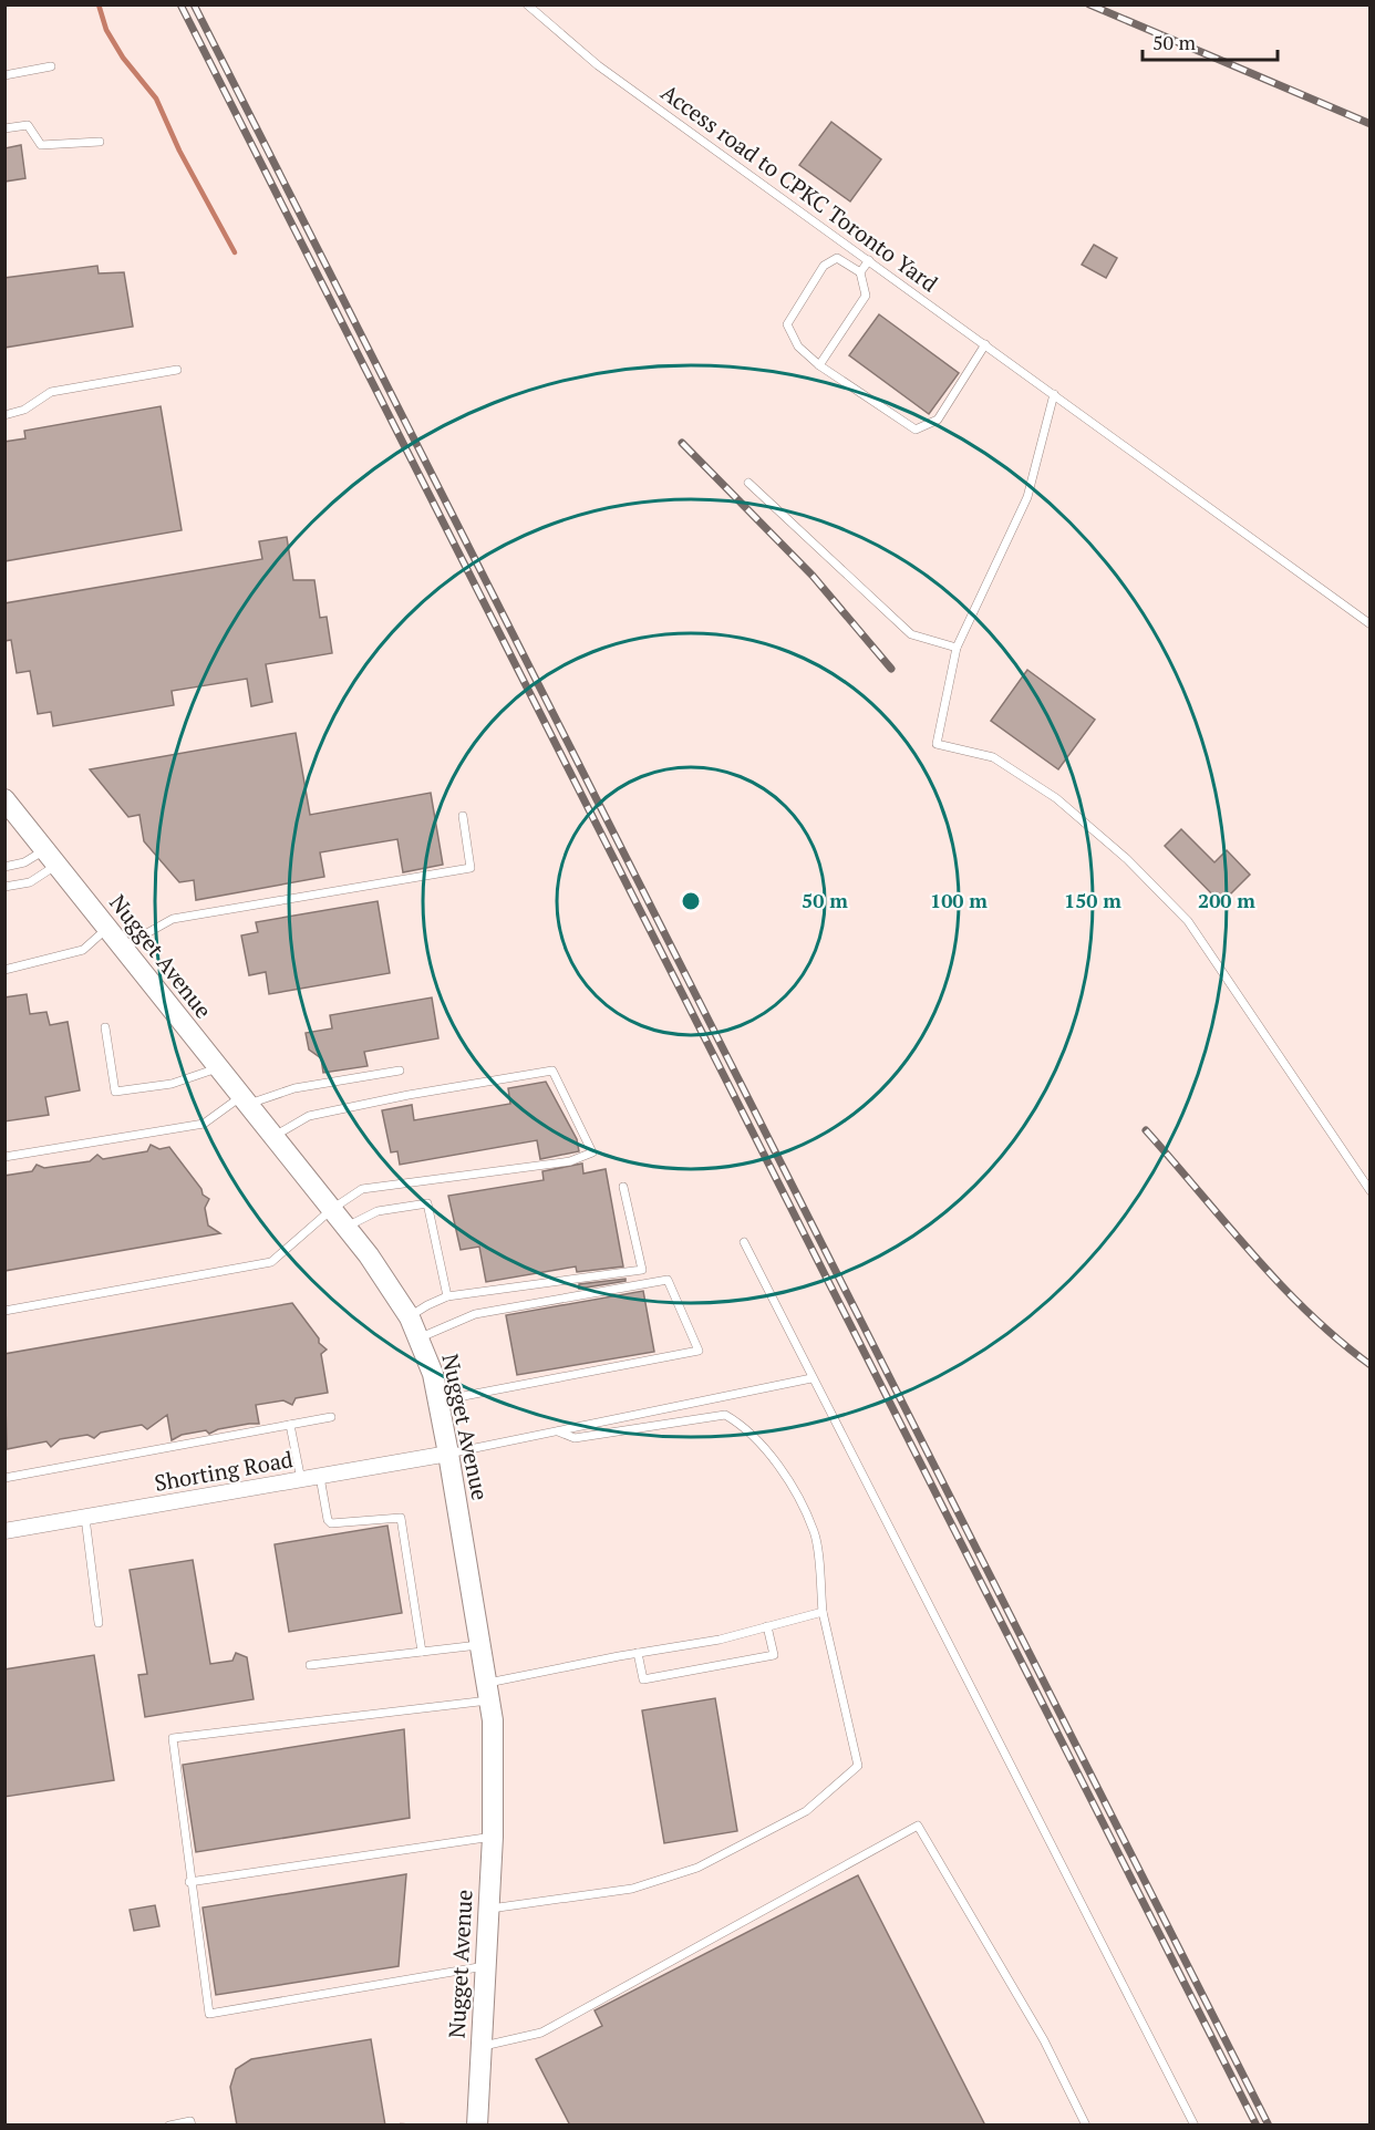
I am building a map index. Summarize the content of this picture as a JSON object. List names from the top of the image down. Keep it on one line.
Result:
{"streets":{"street":["Nugget Avenue","Shorting Road"],"lane":["Access road to CPKC Toronto Yard"]},"crossings":[["Nugget Avenue","Shorting Road"]],"scale_bar":"50 m","rings":["50 m","100 m","150 m","200 m"]}
